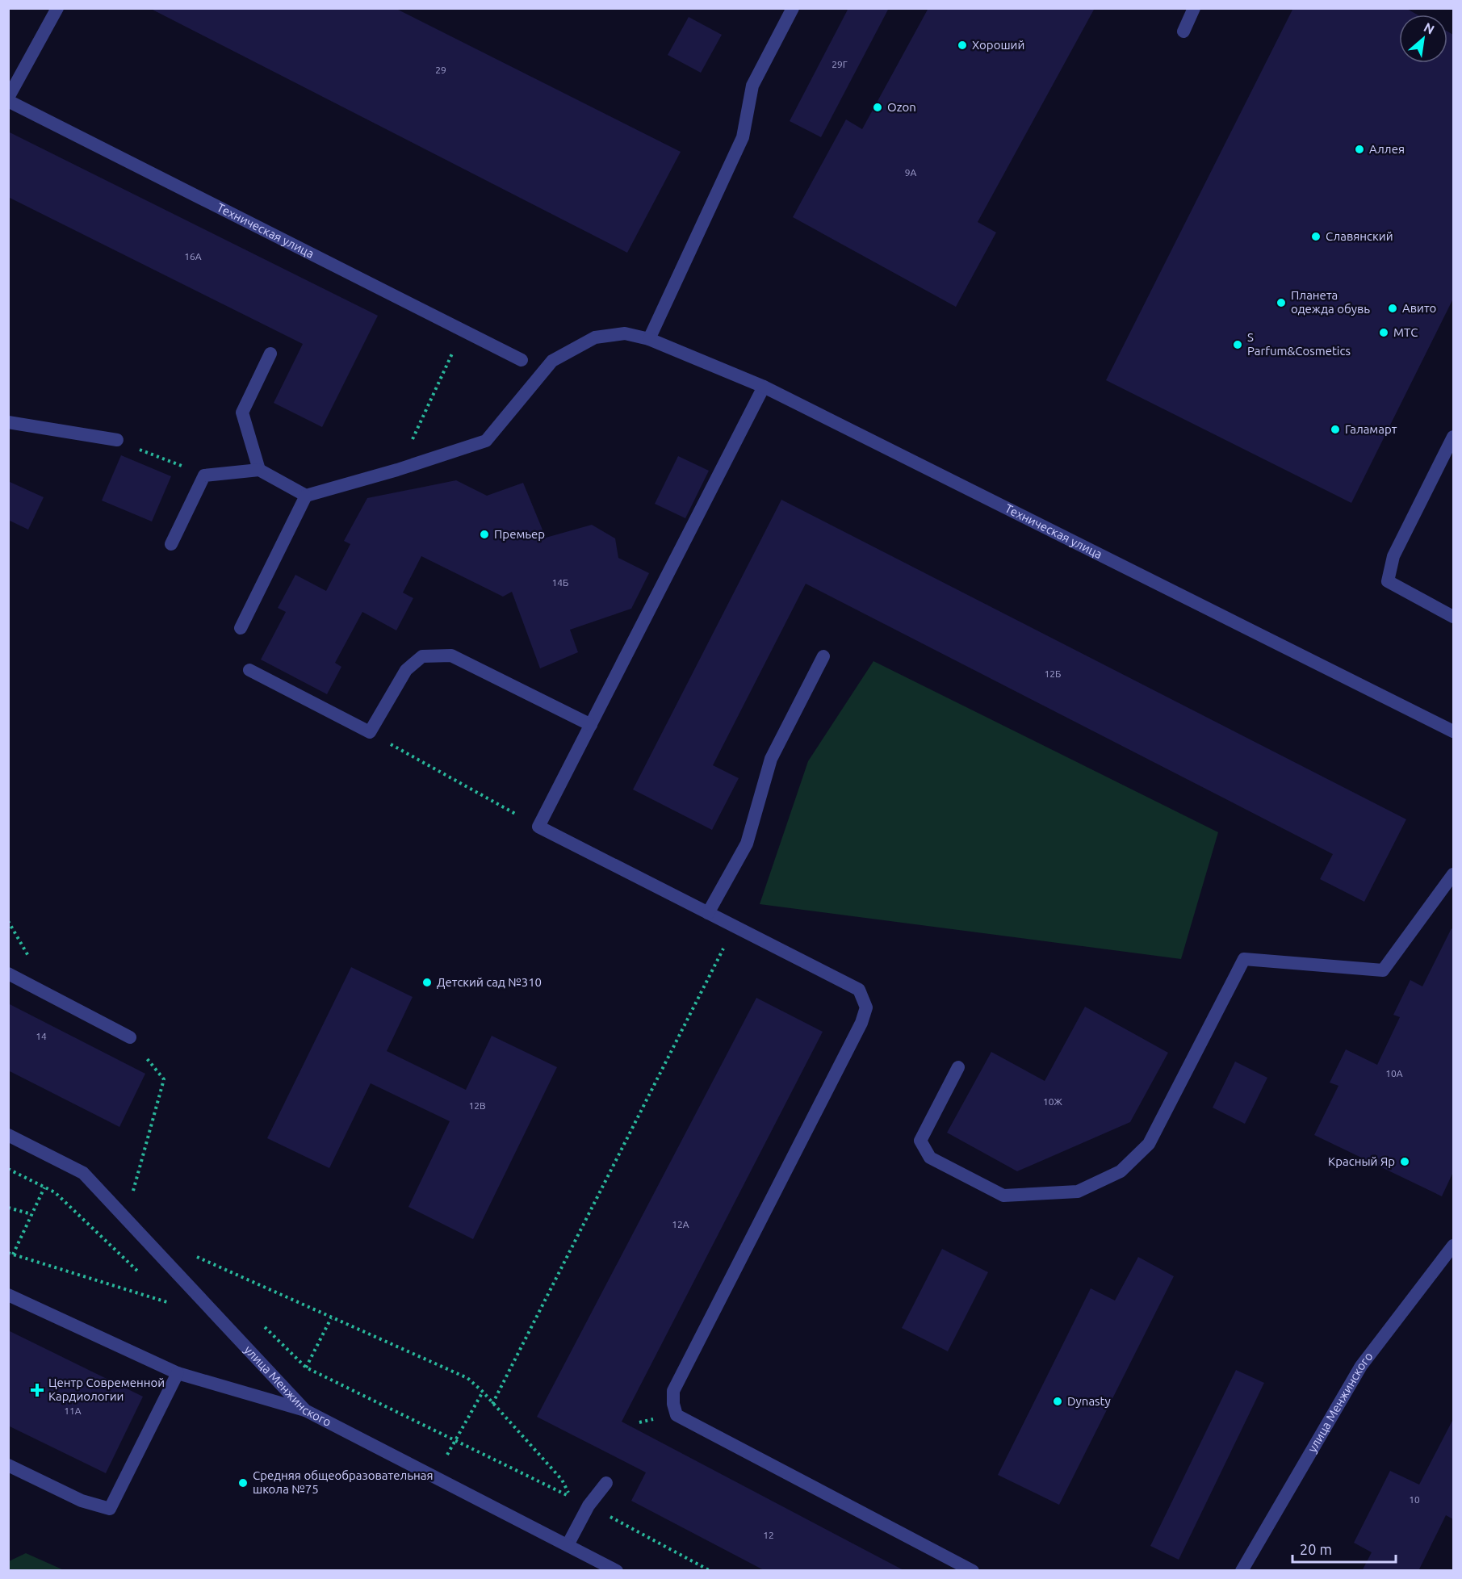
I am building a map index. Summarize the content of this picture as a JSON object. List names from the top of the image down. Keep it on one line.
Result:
{"streets":{"street":["Техническая улица","улица Менжинского"]},"places":{"other":["Хороший","Ozon","Аллея","Славянский","Планета одежда обувь","Авито","МТС","S Parfum&Cosmetics","Галамарт","Премьер","Детский сад №310","Красный Яр","Dynasty","Средняя общеобразовательная школа №75"],"health":["Центр Современной Кардиологии"]},"house_numbers":["29Г","29","9А","16А","14Б","12Б","14","10А","10Ж","12В","12А","11А","10","12"],"scale_bar":"20 m","north":"top right"}
